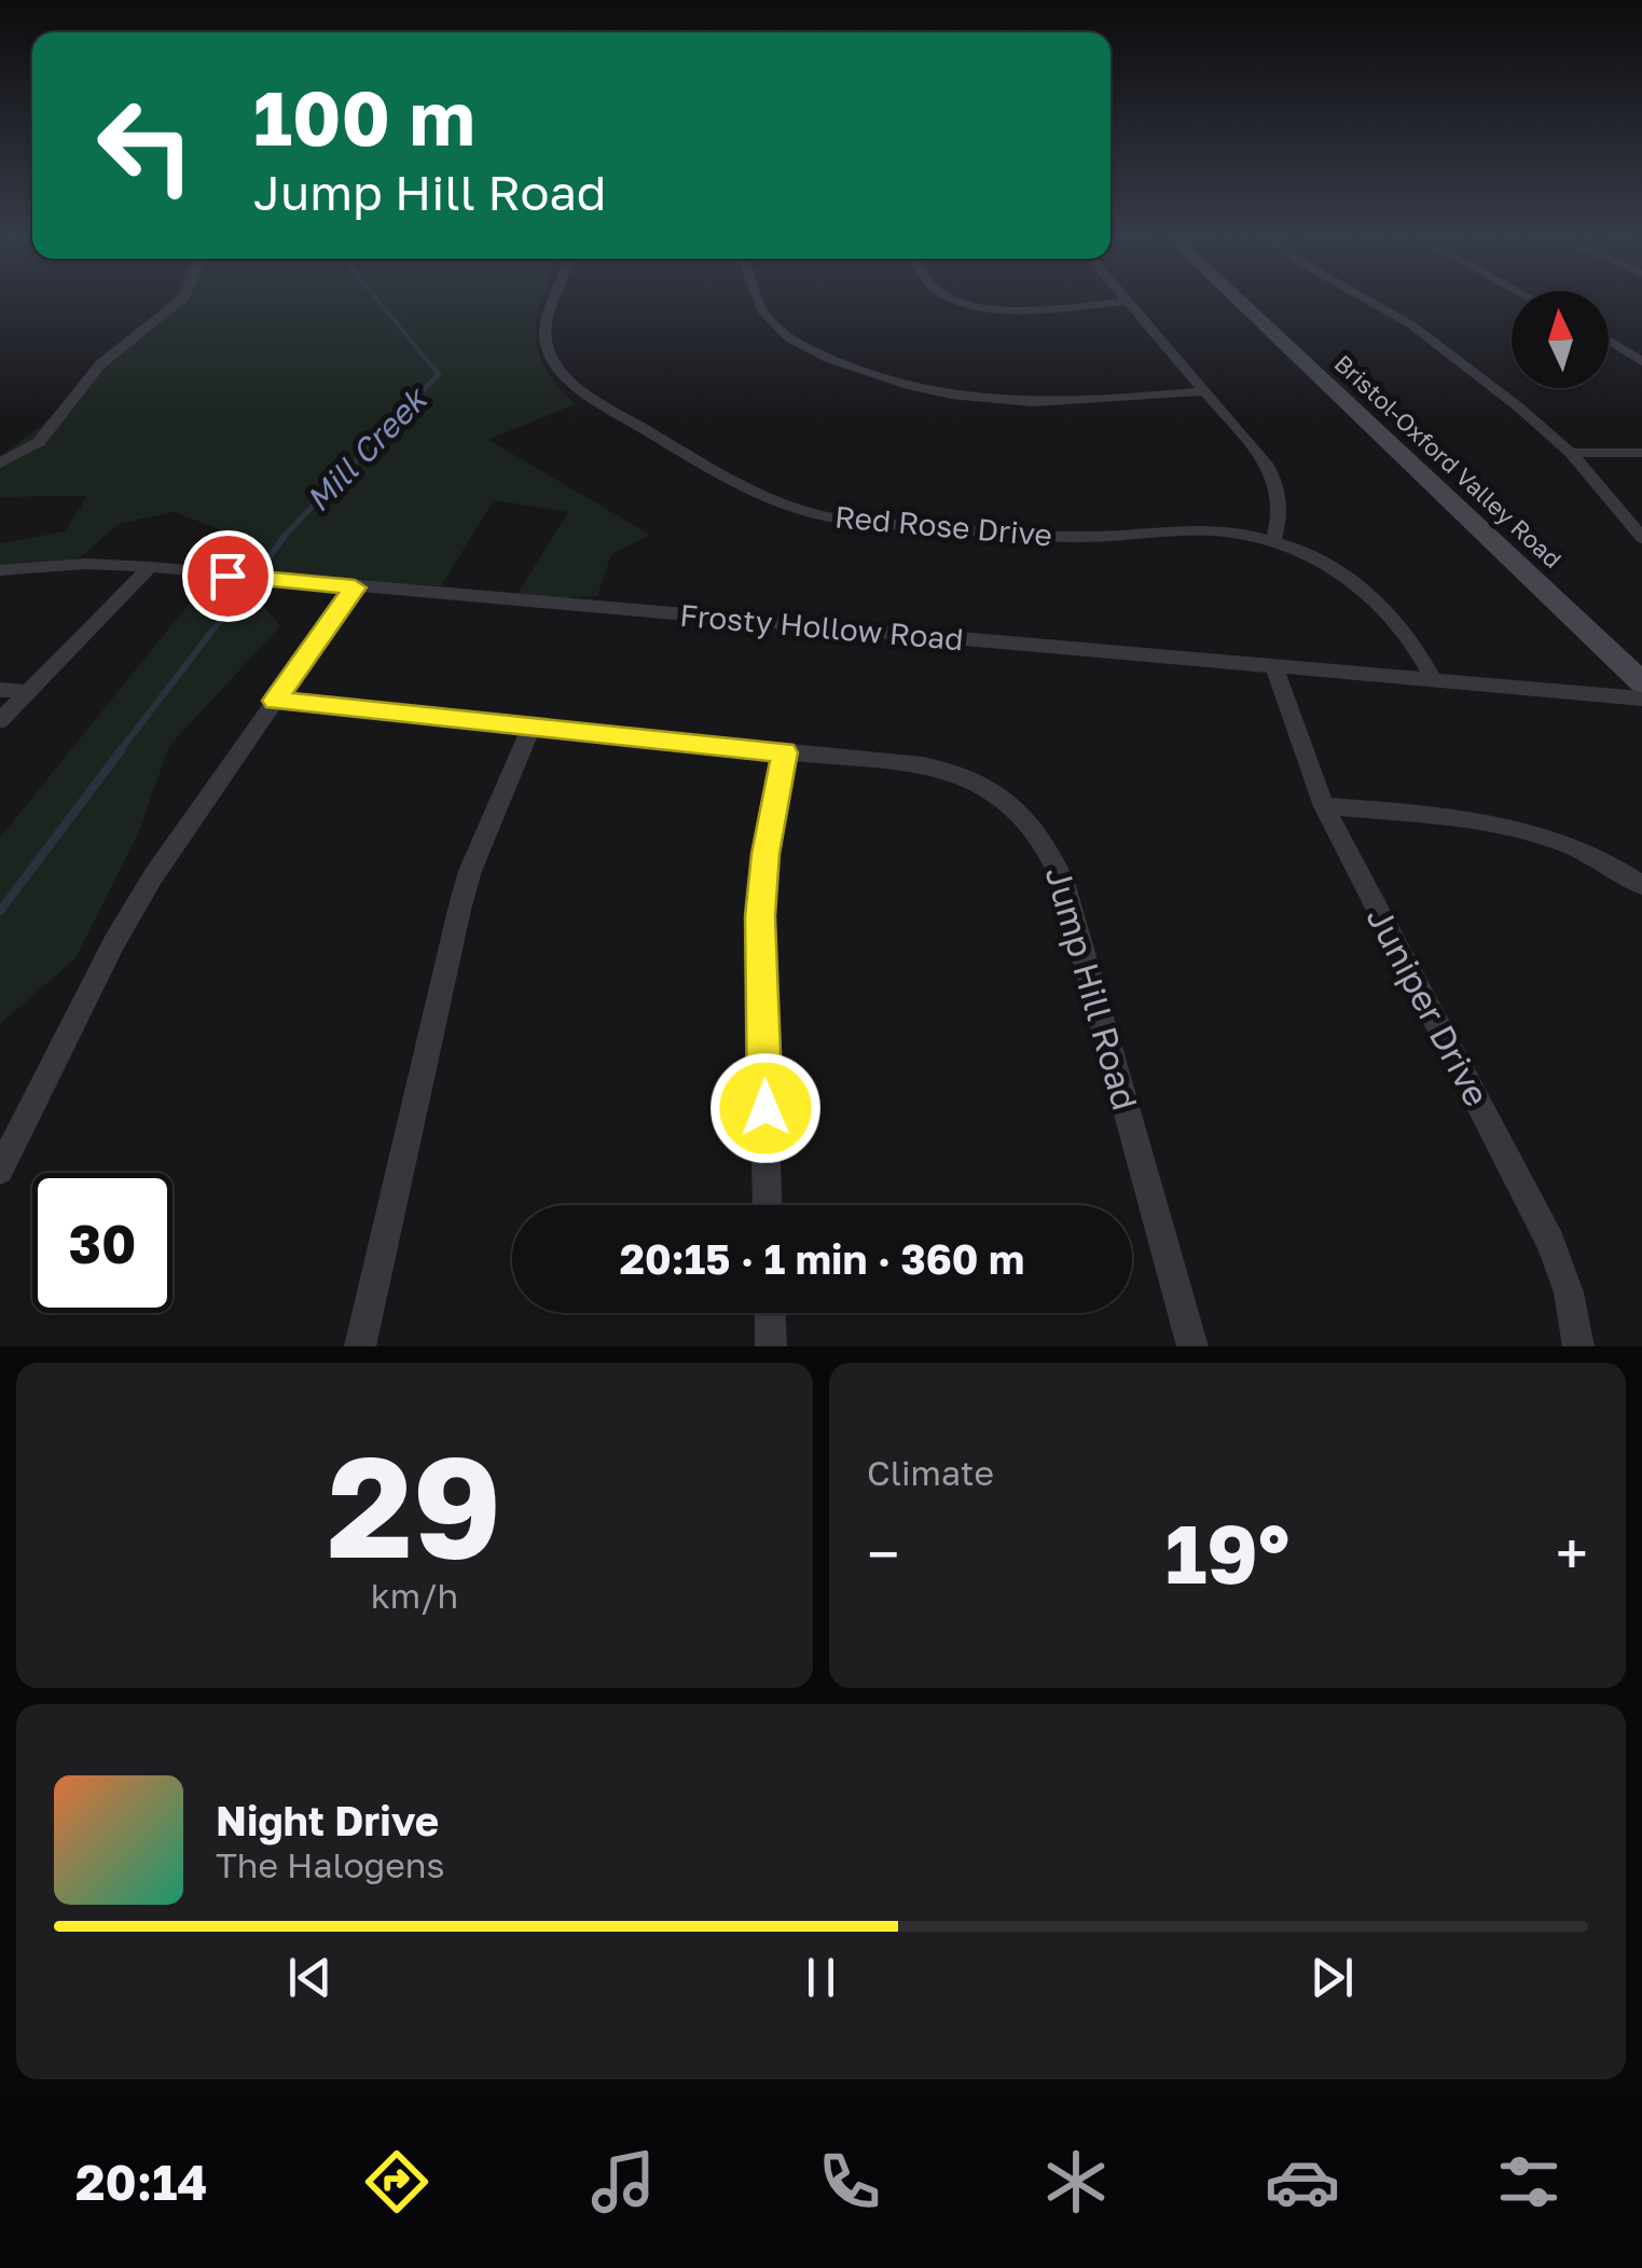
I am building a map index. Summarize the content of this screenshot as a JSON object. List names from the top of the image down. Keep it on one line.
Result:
{"streets":{"main road":["Bristol-Oxford Valley Road"],"street":["Red Rose Drive","Frosty Hollow Road","Jump Hill Road","Juniper Drive"]},"crossings":[["Red Rose Drive","Frosty Hollow Road"],["Frosty Hollow Road","Juniper Drive"]],"water":["Mill Creek"],"north":"top","page":{"turn":["100 m","Jump Hill Road"],"limit":"30","trip":"20:15 · 1 min · 360 m","tile":[["29","km/h"],"Climate"],"heat":["−","19°","+"],"song":["Night Drive","The Halogens"],"tabs":"20:14"}}
